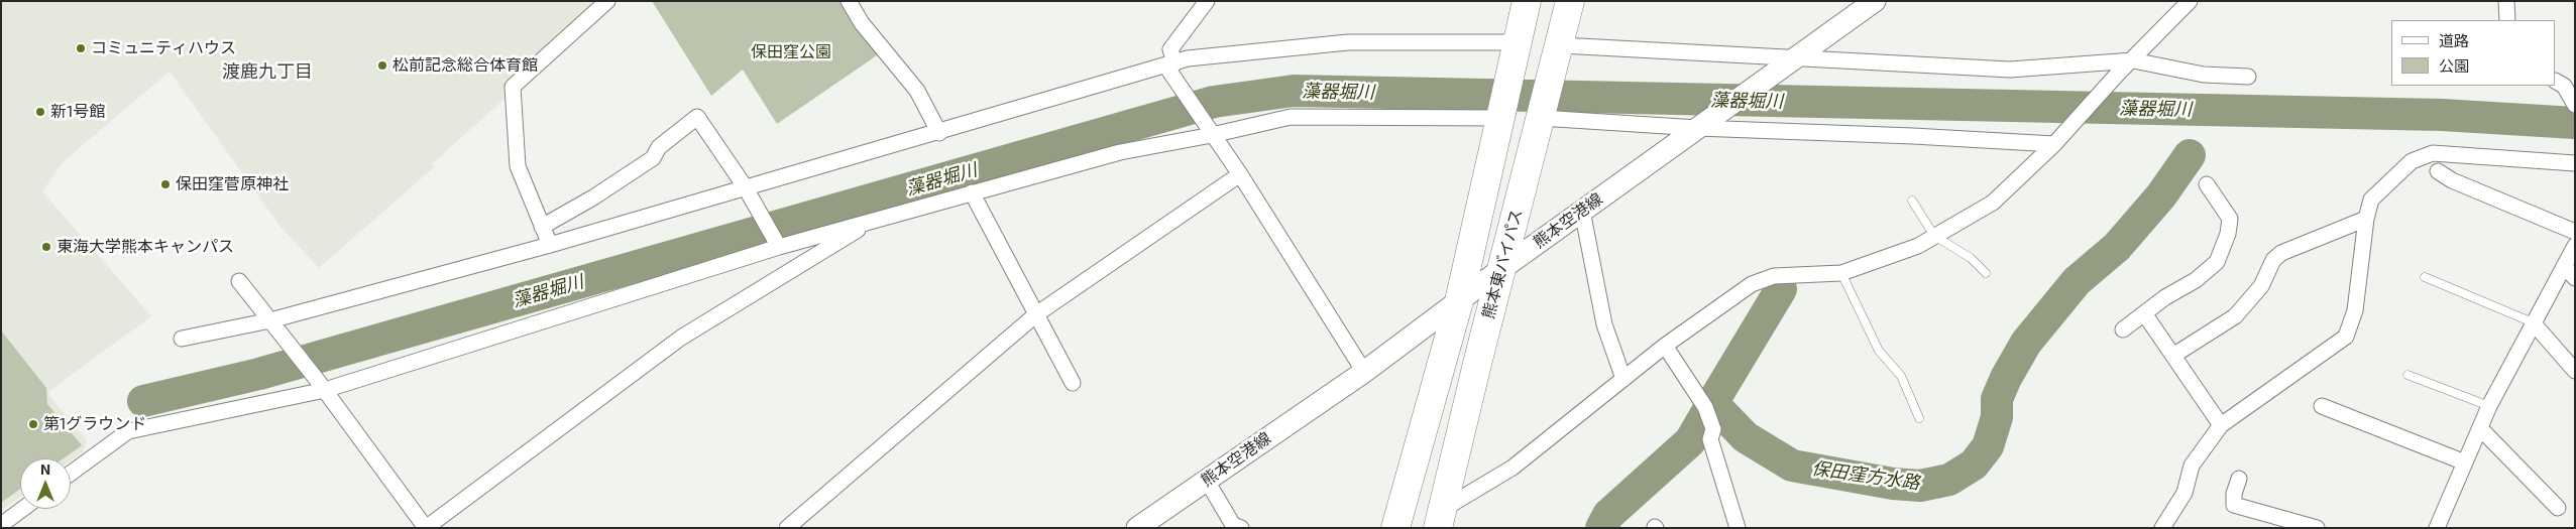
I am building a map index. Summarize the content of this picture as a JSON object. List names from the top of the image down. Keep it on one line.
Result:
{"streets":{"highway":["熊本東バイパス"],"main road":["熊本空港線"]},"crossings":[["熊本空港線","熊本東バイパス"]],"districts":["渡鹿九丁目"],"water":["藻器堀川","保田窪方水路"],"parks":["保田窪公園"],"places":["コミュニティハウス","松前記念総合体育館","新1号館","保田窪菅原神社","東海大学熊本キャンパス","第1グラウンド"],"legend":["道路","公園"],"north":"top"}
